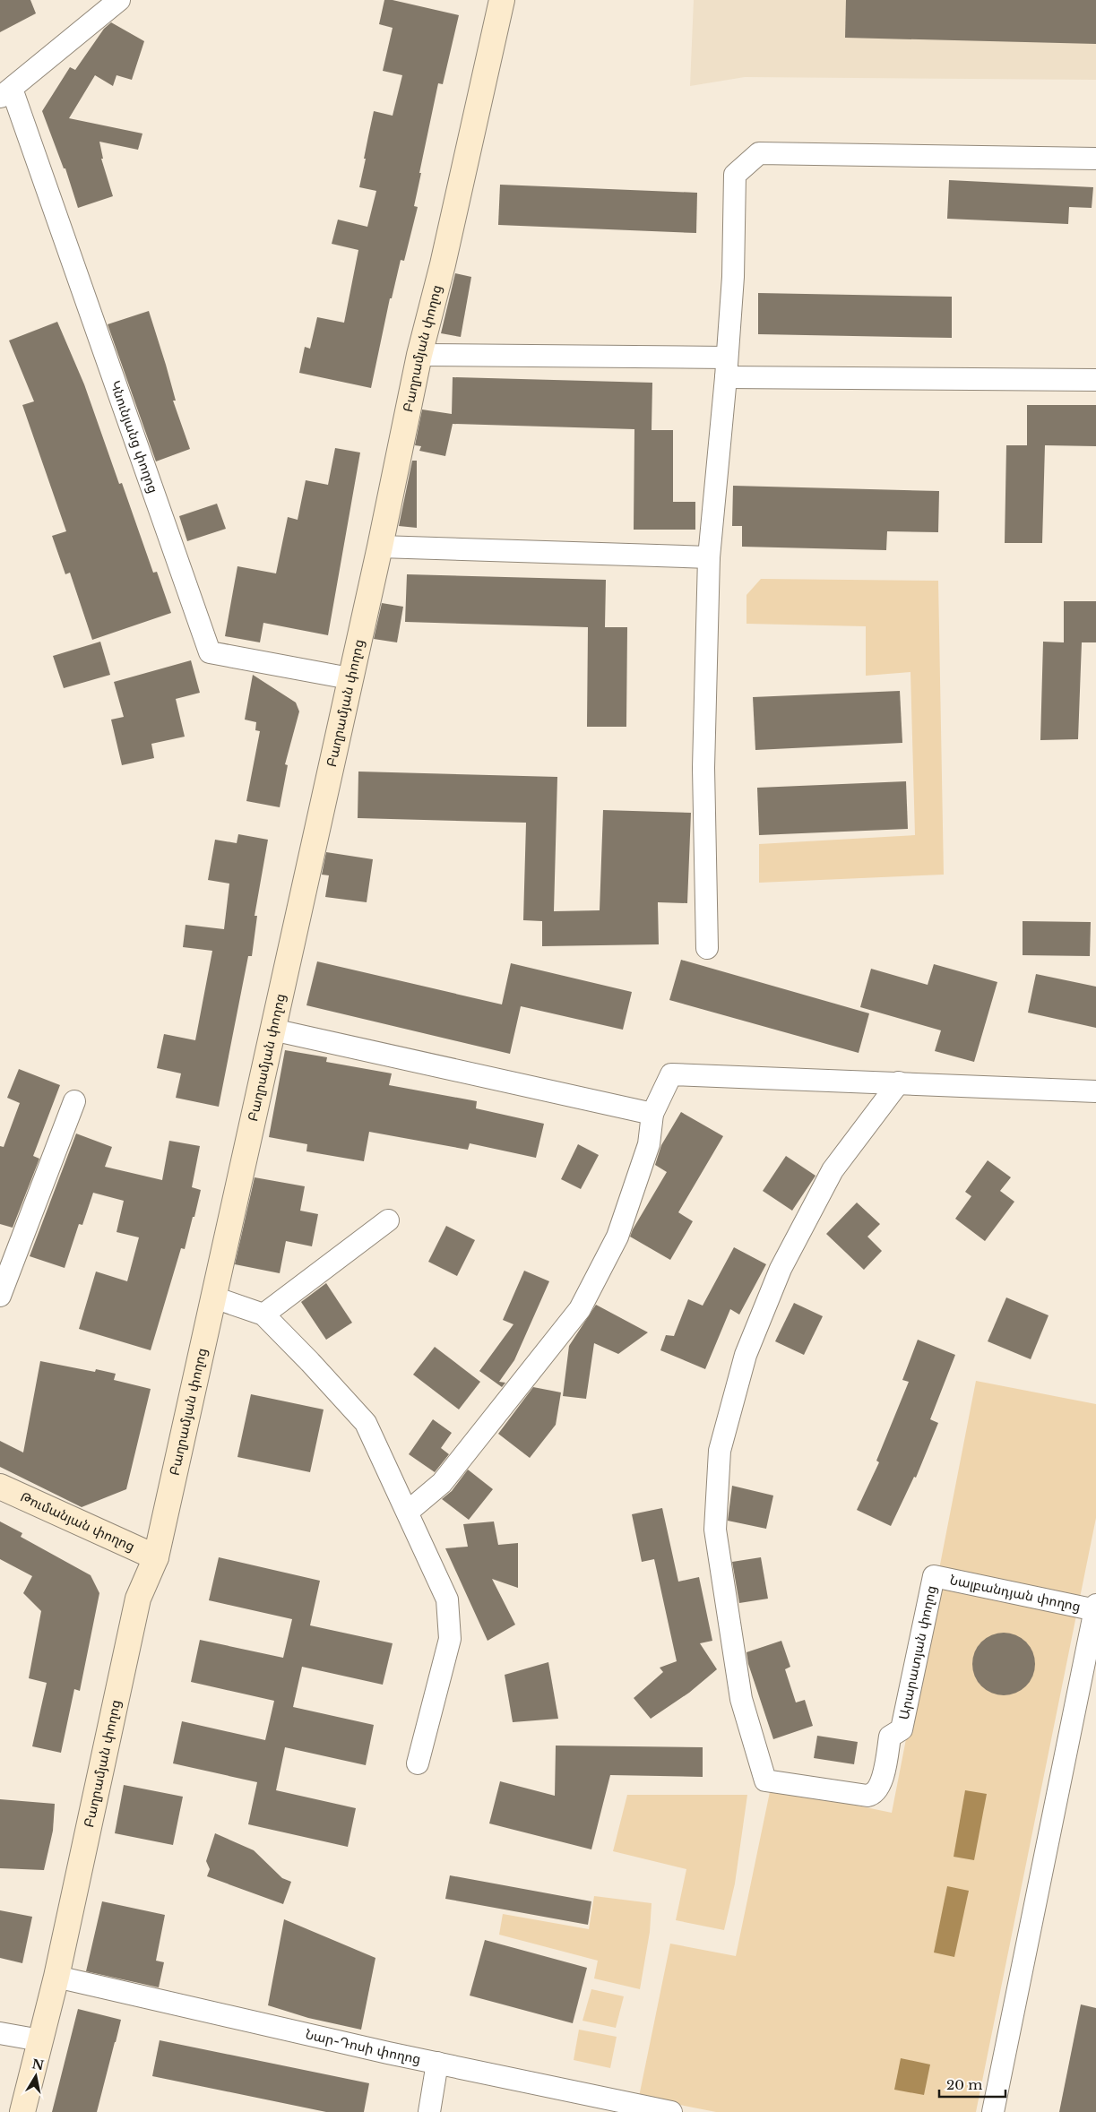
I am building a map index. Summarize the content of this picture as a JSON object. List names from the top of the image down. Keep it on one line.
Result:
{"streets":{"main road":["Բաղրամյան փողոց","Թումանյան փողոց"],"street":["Կնունյանց փողոց","Նալբանդյան փողոց","Արարատյան փողոց","Նար-Դոսի փողոց"]},"crossings":[["Բաղրամյան փողոց","Կնունյանց փողոց"],["Բաղրամյան փողոց","Թումանյան փողոց"],["Բաղրամյան փողոց","Նար-Դոսի փողոց"],["Նալբանդյան փողոց","Արարատյան փողոց"]],"scale_bar":"20 m","north":"top"}
